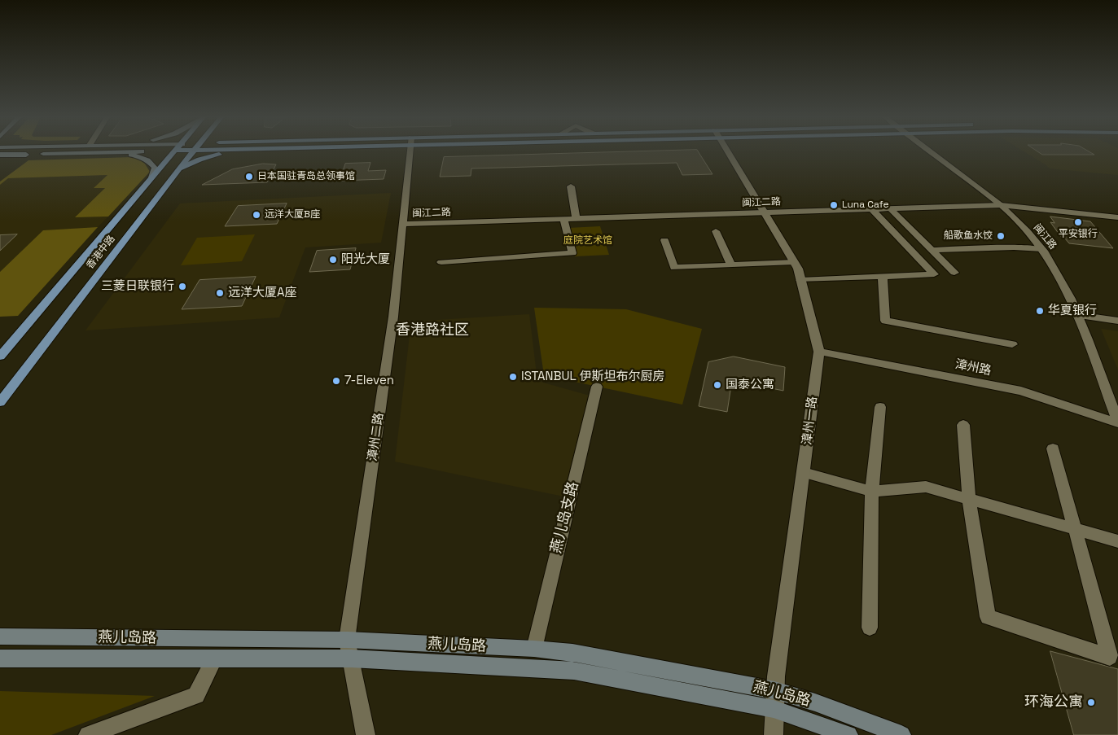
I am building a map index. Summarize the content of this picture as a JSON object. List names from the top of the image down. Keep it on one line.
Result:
{"streets":{"main road":["香港中路","燕儿岛路"],"street":["闽江二路","闽江路","漳州路","漳州一路","漳州二路","燕儿岛支路"]},"crossings":[["闽江二路","闽江路"],["闽江二路","漳州一路"],["闽江二路","漳州二路"],["闽江路","漳州路"],["漳州路","漳州一路"],["漳州一路","燕儿岛路"],["漳州二路","燕儿岛路"],["燕儿岛支路","燕儿岛路"]],"districts":["香港路社区"],"parks":["庭院艺术馆"],"places":["日本国驻青岛总领事馆","Luna Cafe","远洋大厦B座","平安银行","船歌鱼水饺","阳光大厦","三菱日联银行","远洋大厦A座","华夏银行","ISTANBUL 伊斯坦布尔厨房","7-Eleven","国泰公寓","环海公寓"]}
